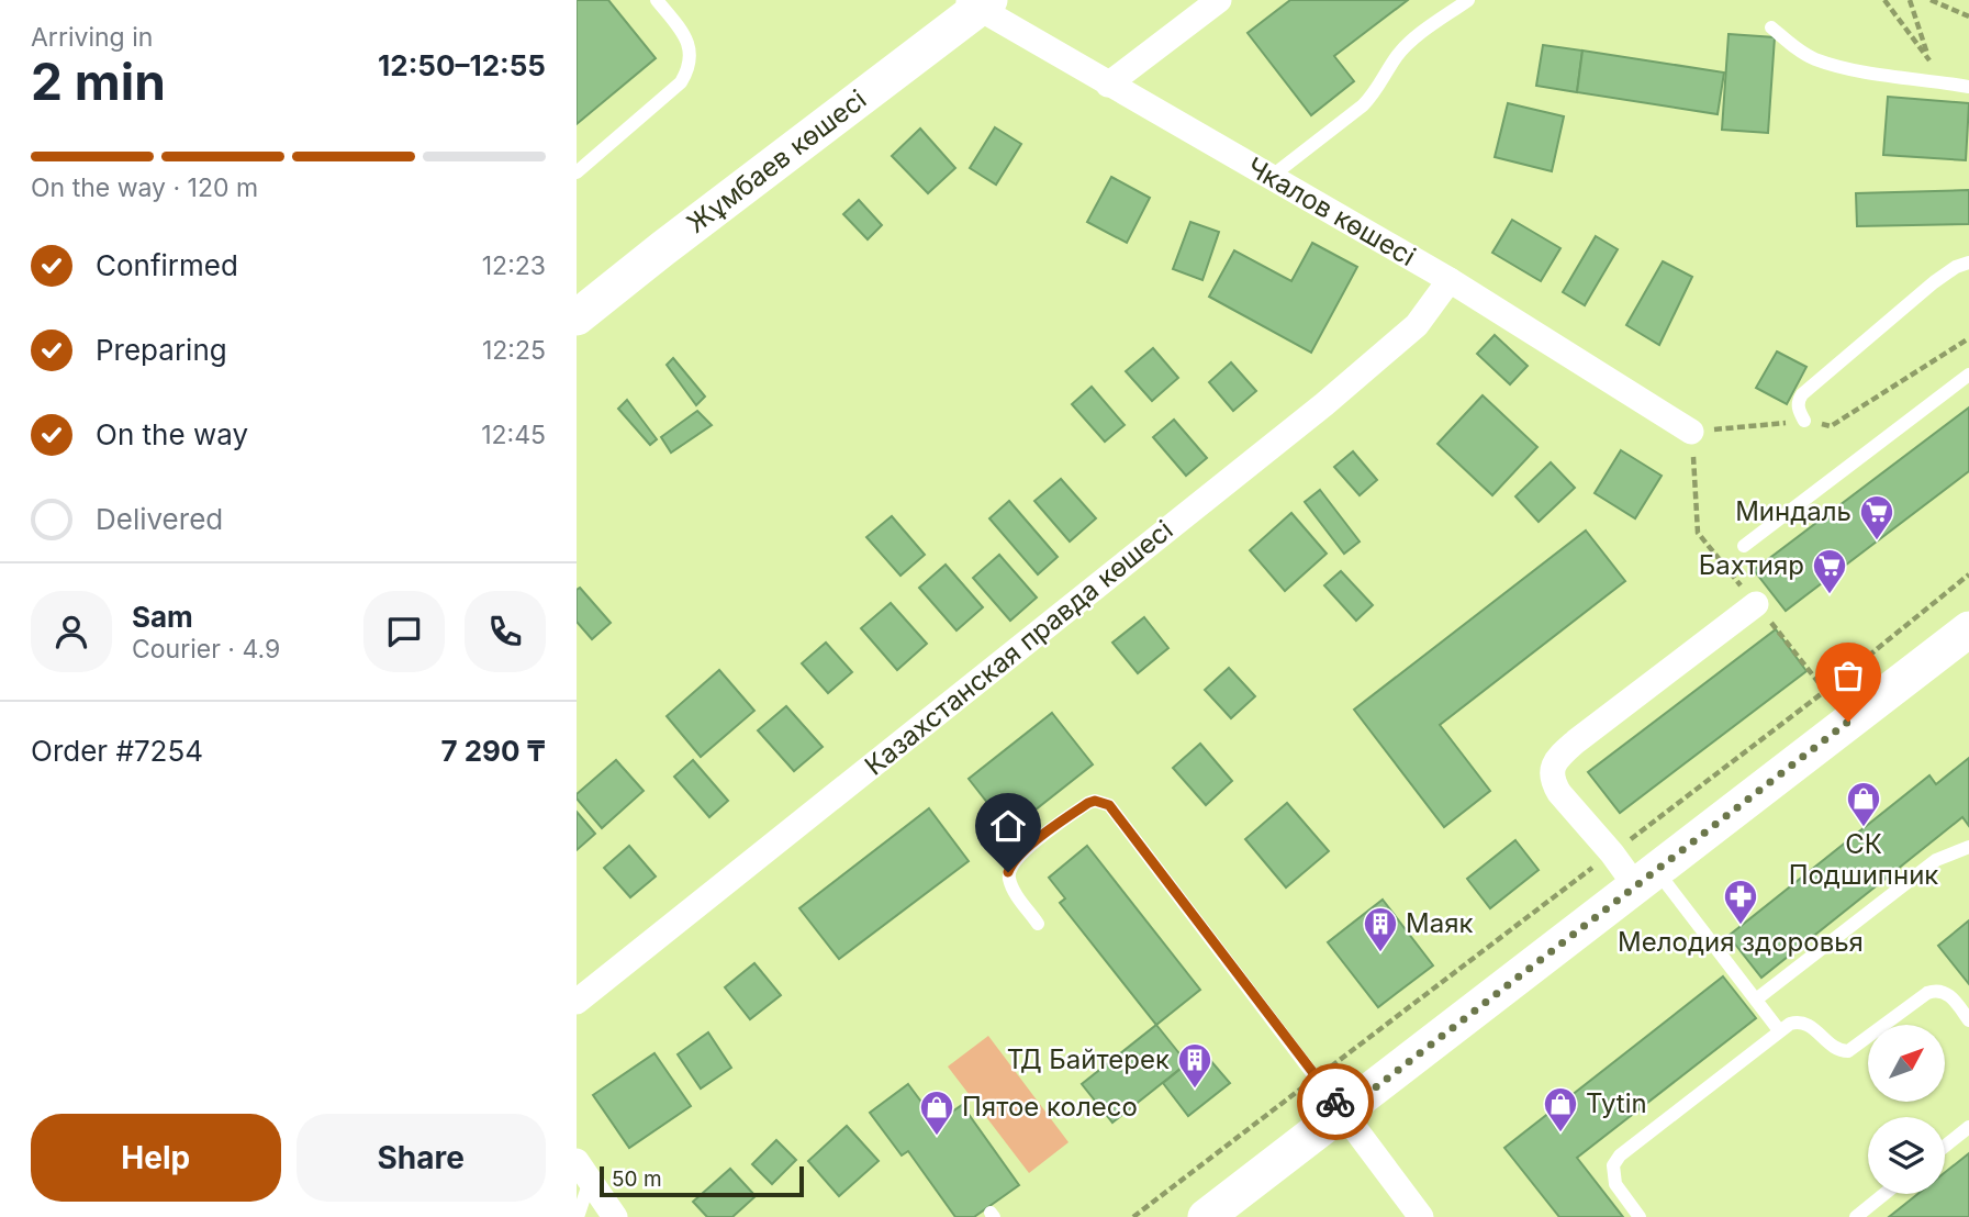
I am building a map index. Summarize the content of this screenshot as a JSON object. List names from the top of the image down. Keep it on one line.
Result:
{"streets":{"main road":["Жұмбаев көшесі"],"street":["Чкалов көшесі","Казахстанская правда көшесі"]},"crossings":[["Жұмбаев көшесі","Чкалов көшесі"],["Чкалов көшесі","Казахстанская правда көшесі"]],"places":{"supermarket":["Миндаль","Бахтияр"],"shop":["СК Подшипник","Tytin","Пятое колесо"],"pharmacy":["Мелодия здоровья"],"building":["Маяк","ТД Байтерек"]},"scale_bar":"50 m","north":"top right","page":{"heading":["2 min","Arriving in","12:50–12:55"],"panel":["Sam","Courier · 4.9","Order #7254","7 290 ₸"],"bar":"On the way · 120 m","list":[["Confirmed","12:23"],["Preparing","12:25"],["On the way","12:45"],"Delivered"],"buttons":["Help","Share"],"scale":"50 m"}}
